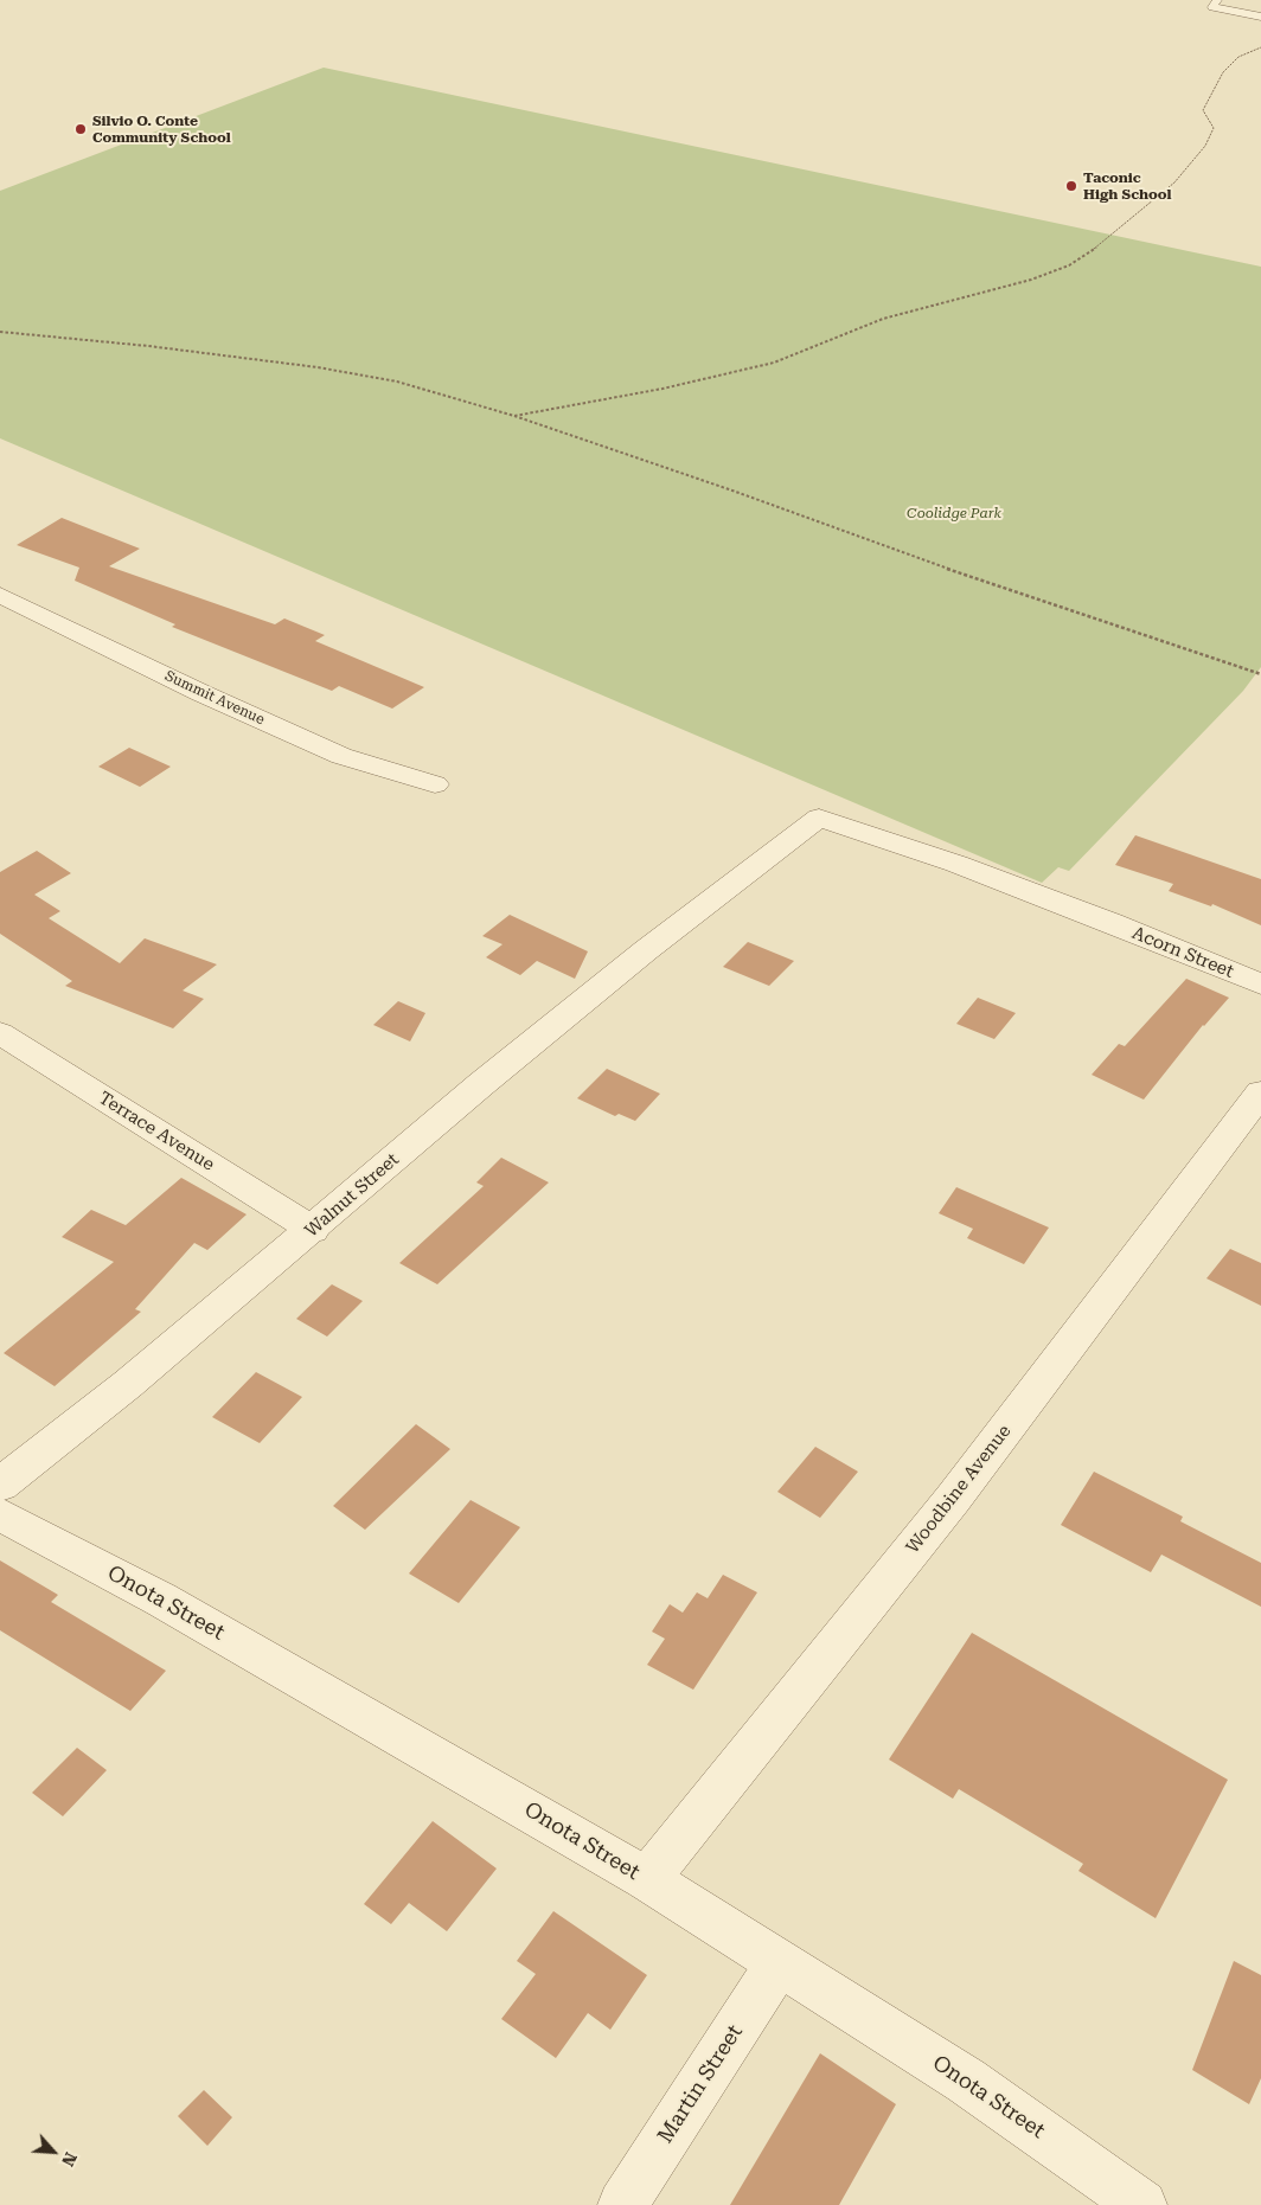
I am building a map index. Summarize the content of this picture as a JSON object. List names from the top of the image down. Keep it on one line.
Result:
{"streets":{"street":["Summit Avenue","Acorn Street","Terrace Avenue","Walnut Street","Woodbine Avenue","Onota Street","Martin Street"]},"crossings":[["Acorn Street","Walnut Street"],["Terrace Avenue","Walnut Street"],["Woodbine Avenue","Onota Street"],["Onota Street","Martin Street"]],"parks":["Coolidge Park"],"places":["Silvio O. Conte Community School","Taconic High School"],"north":"bottom right"}
